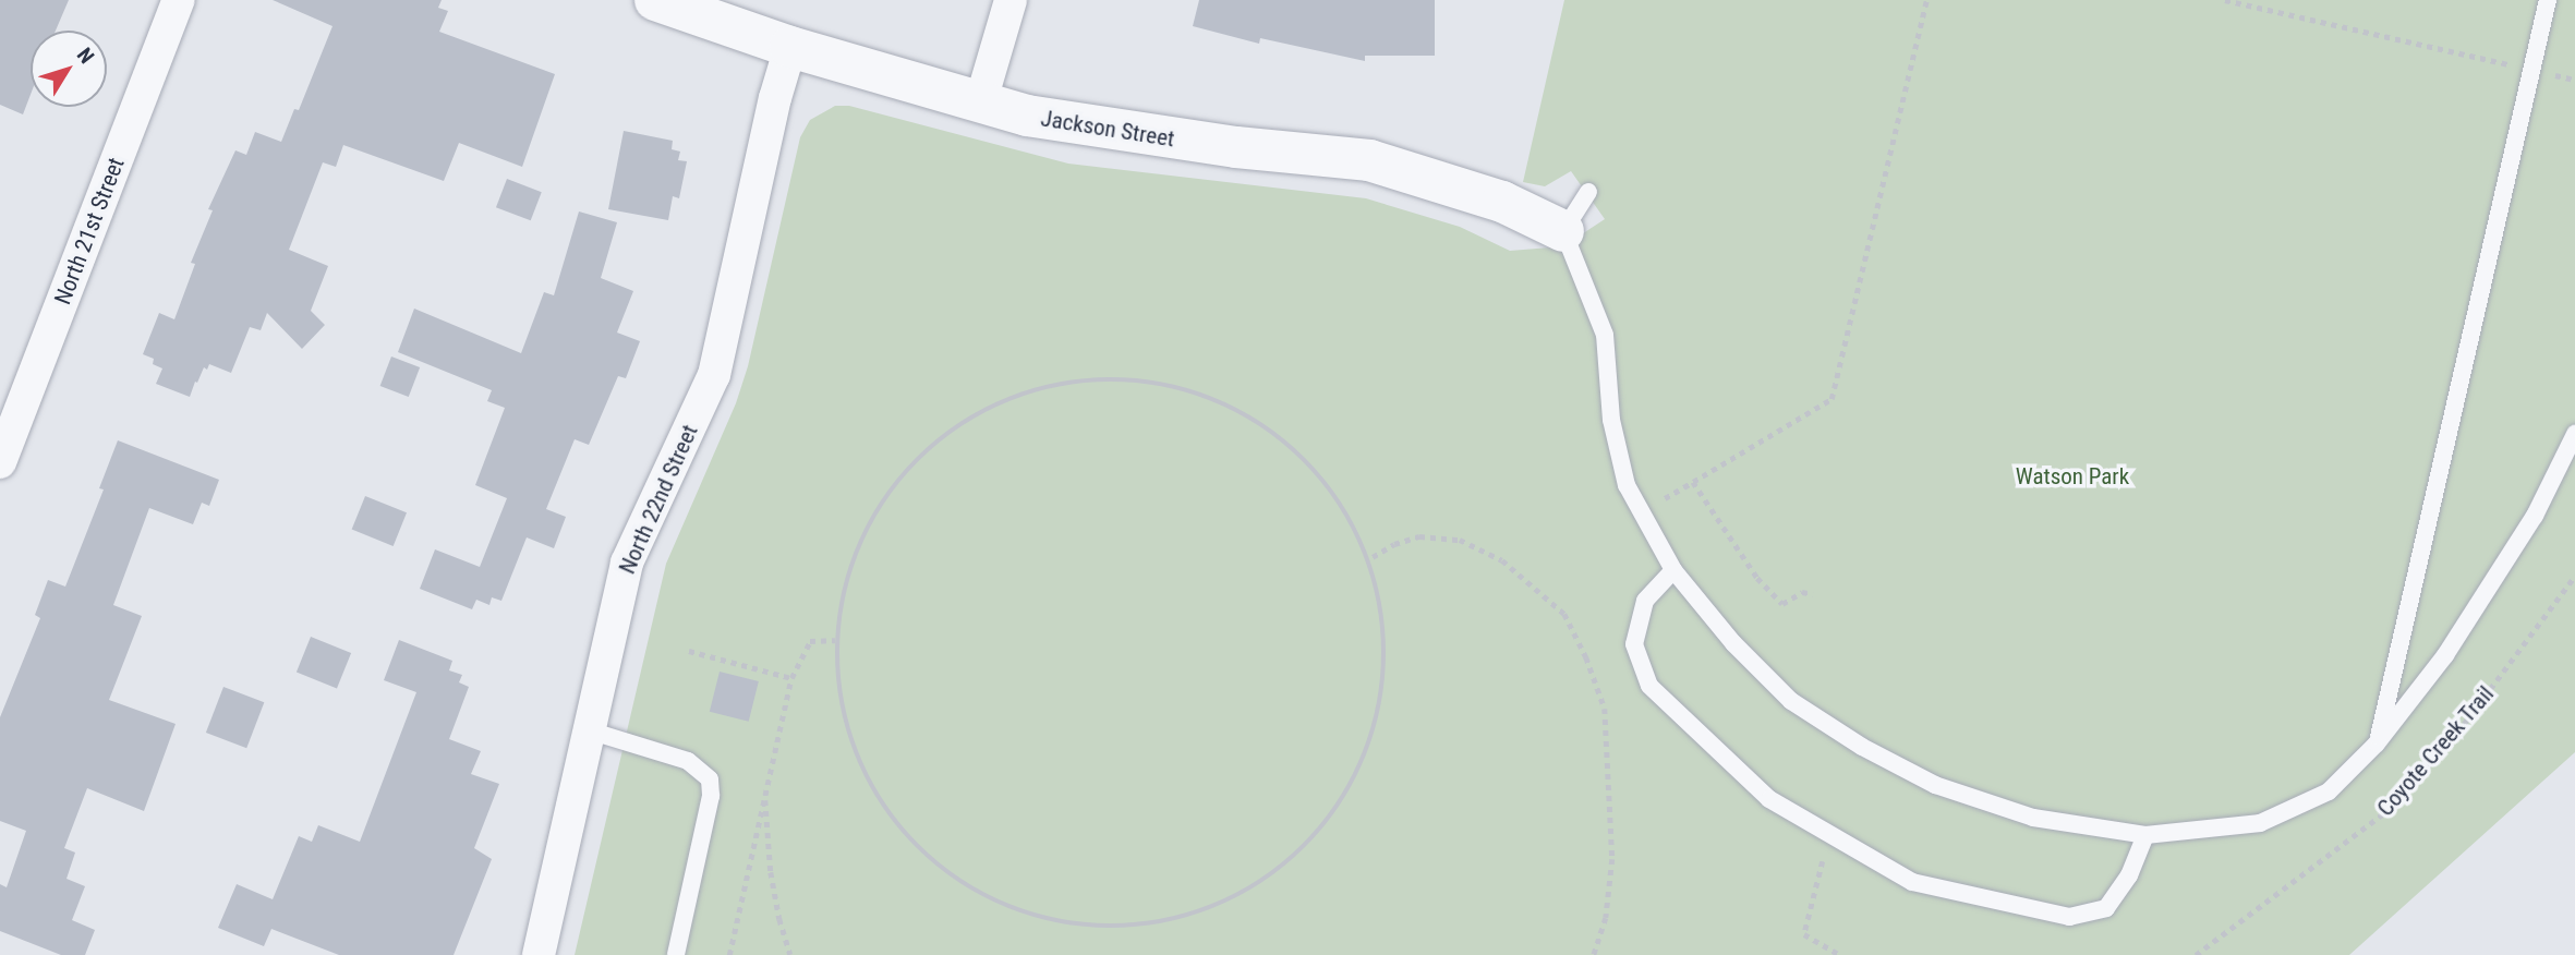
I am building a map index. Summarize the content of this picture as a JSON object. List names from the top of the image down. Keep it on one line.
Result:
{"streets":{"street":["Jackson Street","North 21st Street","North 22nd Street"],"path":["Coyote Creek Trail"]},"crossings":[["Jackson Street","North 22nd Street"]],"parks":["Watson Park"],"north":"top right"}
